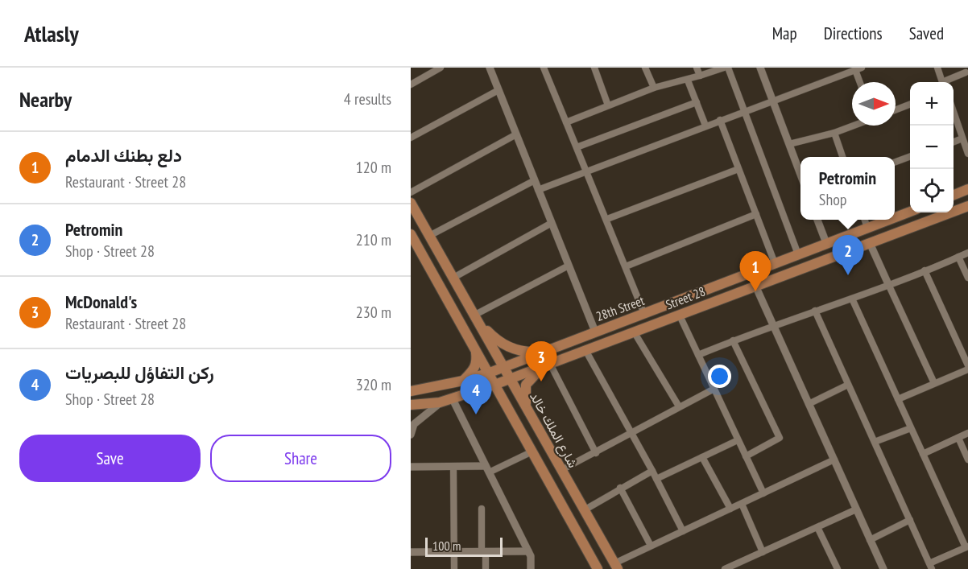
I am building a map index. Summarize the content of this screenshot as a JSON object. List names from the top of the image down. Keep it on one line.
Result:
{"streets":{"main road":["Street 28","28th Street","شارع الملك خالد"]},"crossings":[["Street 28","شارع الملك خالد"],["28th Street","شارع الملك خالد"]],"scale_bar":"100 m","north":"right","page":{"header":"Atlasly","nav":["Map","Directions","Saved"],"heading":["Nearby","4 results"],"map_buttons":["+","−"],"list":[{"mark":"1","name":"دلع بطنك الدمام","note":"Restaurant · Street 28","value":"120 m"},{"mark":"2","name":"Petromin","note":"Shop · Street 28","value":"210 m"},{"mark":"3","name":"McDonald's","note":"Restaurant · Street 28","value":"230 m"},{"mark":"4","name":"ركن التفاؤل للبصريات","note":"Shop · Street 28","value":"320 m"}],"popup":["Petromin","Shop"],"pins":["2","1","3","4"],"buttons":["Save","Share"],"scale":"100 m"}}
